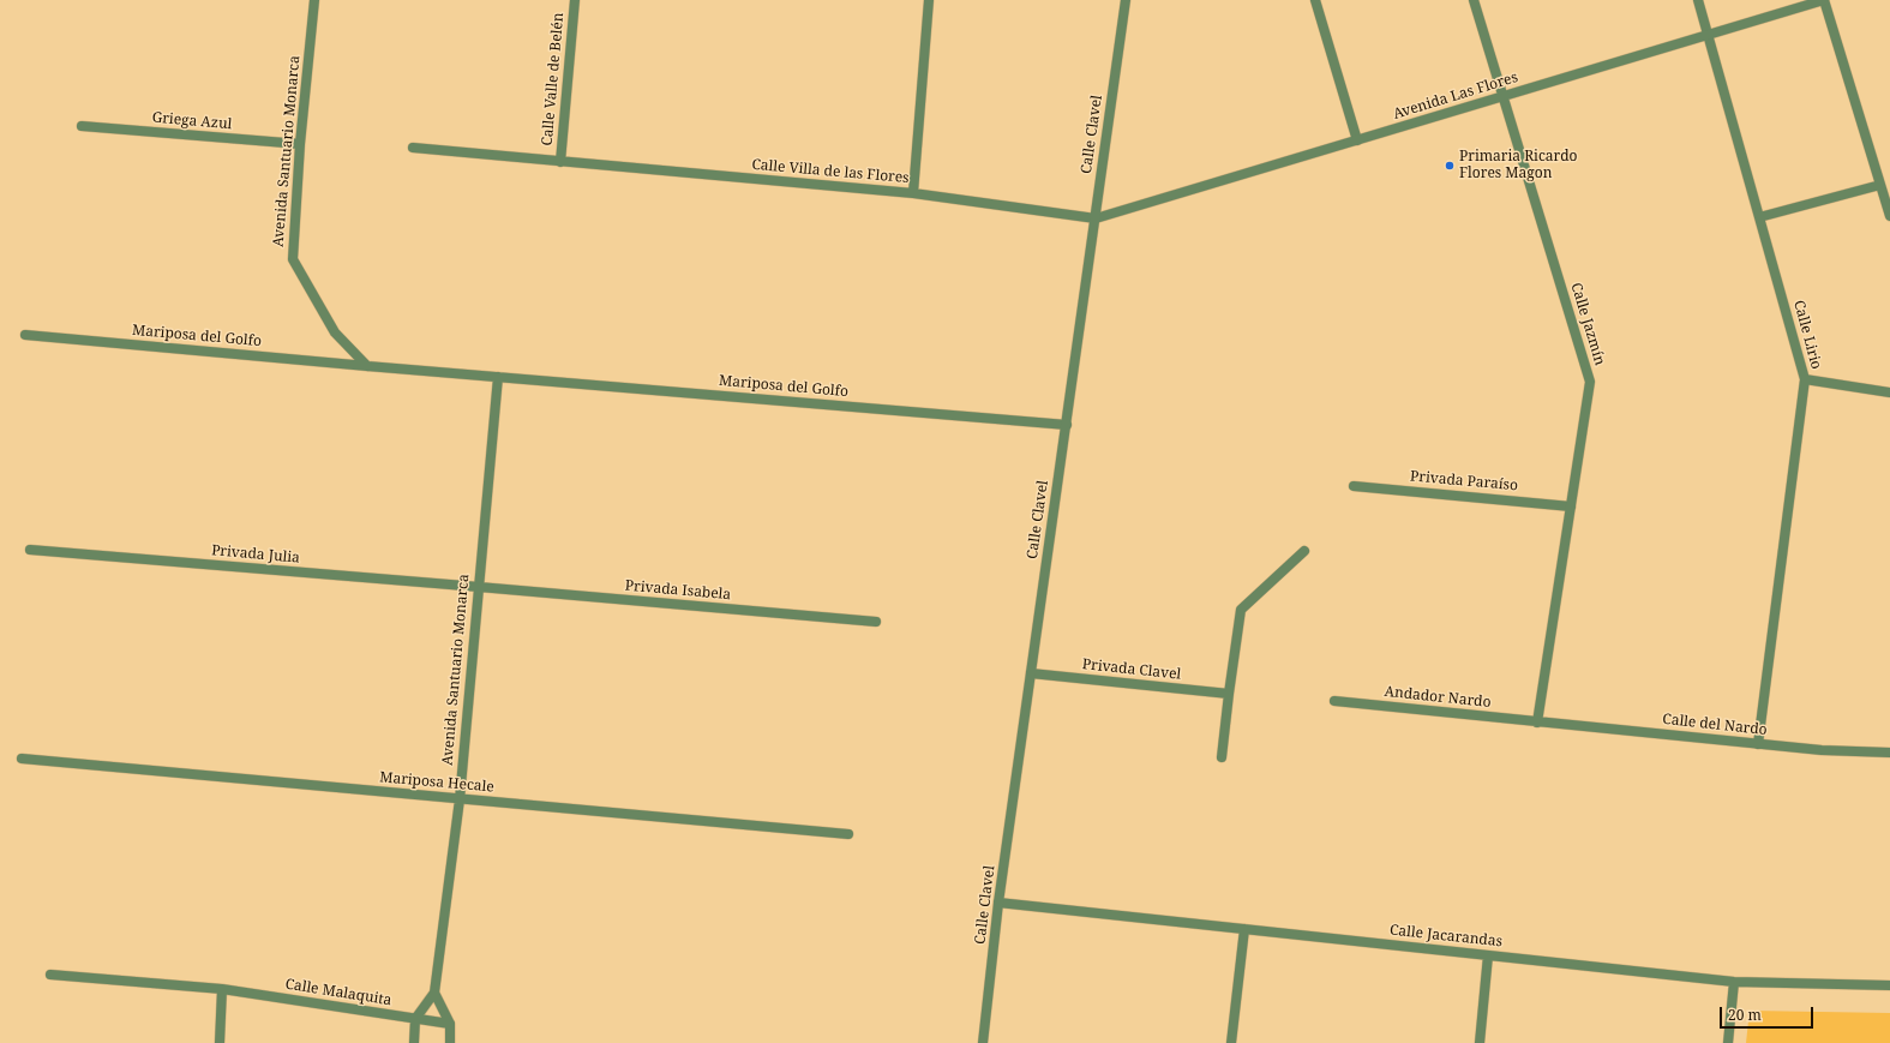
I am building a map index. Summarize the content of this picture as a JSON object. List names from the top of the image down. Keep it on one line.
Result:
{"streets":{"street":["Calle Valle de Belén","Avenida Las Flores","Griega Azul","Calle Clavel","Avenida Santuario Monarca","Calle Villa de las Flores","Calle Jazmín","Calle Lirio","Mariposa del Golfo","Privada Paraíso","Privada Julia","Privada Isabela","Privada Clavel","Andador Nardo","Calle del Nardo","Mariposa Hecale","Calle Jacarandas","Calle Malaquita"]},"crossings":[["Calle Valle de Belén","Calle Villa de las Flores"],["Avenida Las Flores","Calle Clavel"],["Avenida Las Flores","Calle Villa de las Flores"],["Avenida Las Flores","Calle Jazmín"],["Avenida Las Flores","Calle Lirio"],["Griega Azul","Avenida Santuario Monarca"],["Calle Clavel","Calle Villa de las Flores"],["Calle Clavel","Mariposa del Golfo"],["Calle Clavel","Privada Clavel"],["Calle Clavel","Calle Jacarandas"],["Avenida Santuario Monarca","Mariposa del Golfo"],["Avenida Santuario Monarca","Privada Julia"],["Avenida Santuario Monarca","Privada Isabela"],["Avenida Santuario Monarca","Mariposa Hecale"],["Avenida Santuario Monarca","Calle Malaquita"],["Calle Jazmín","Privada Paraíso"],["Calle Jazmín","Andador Nardo"],["Calle Jazmín","Calle del Nardo"],["Calle Lirio","Calle del Nardo"],["Privada Julia","Privada Isabela"],["Andador Nardo","Calle del Nardo"]],"places":["Primaria Ricardo Flores Magon"],"scale_bar":"20 m"}
